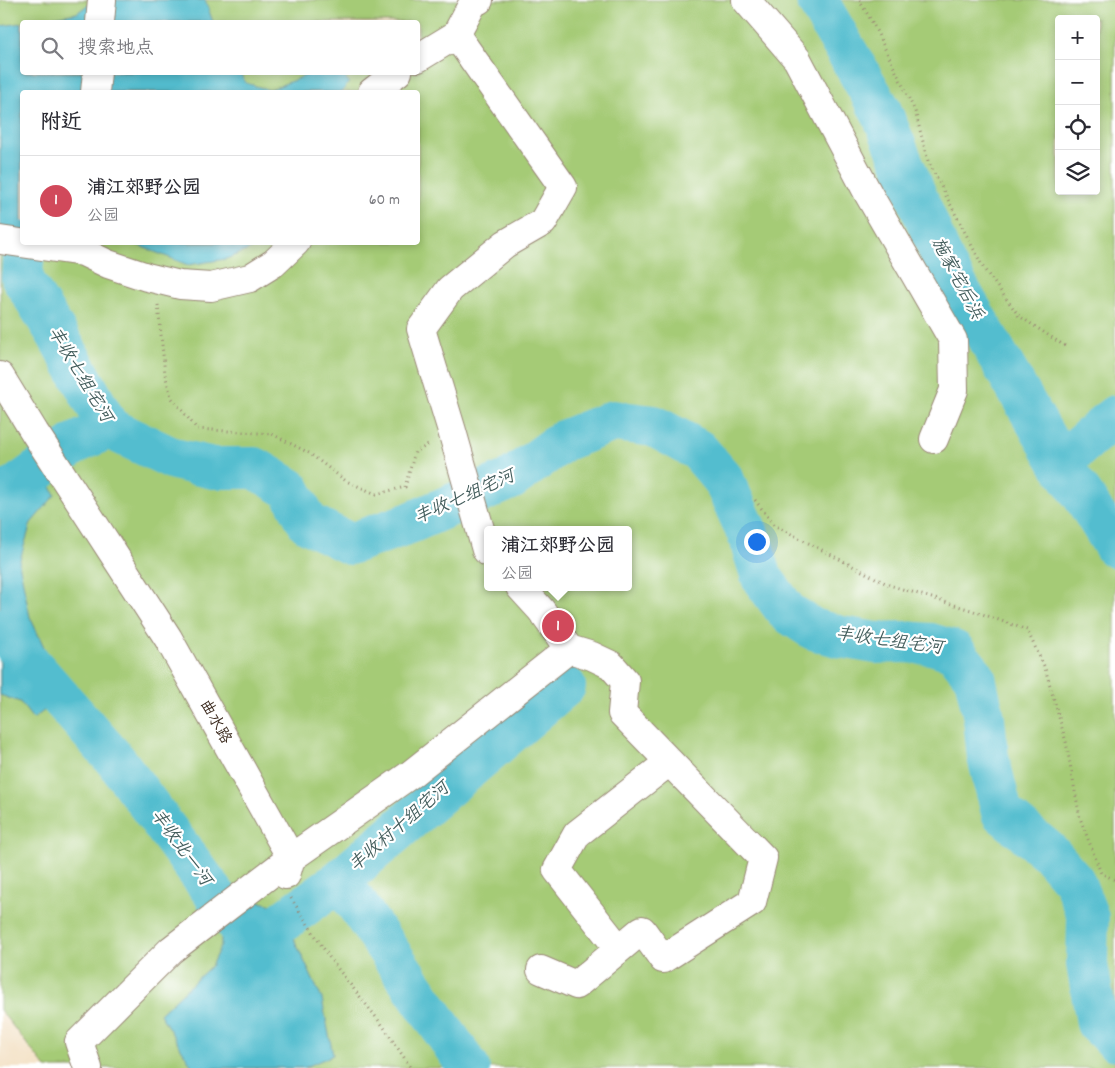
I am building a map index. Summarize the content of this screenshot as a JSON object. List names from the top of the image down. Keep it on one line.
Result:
{"streets":{"street":["曲水路"]},"water":["施家宅后浜","丰收七组宅河","丰收村十组宅河","丰收北一河"],"page":{"map_buttons":["+","−"],"search":"搜索地点","heading":"附近","list":[{"mark":"1","name":"浦江郊野公园","note":"公园","value":"60 m"}],"popup":["浦江郊野公园","公园"],"pins":"1"}}
